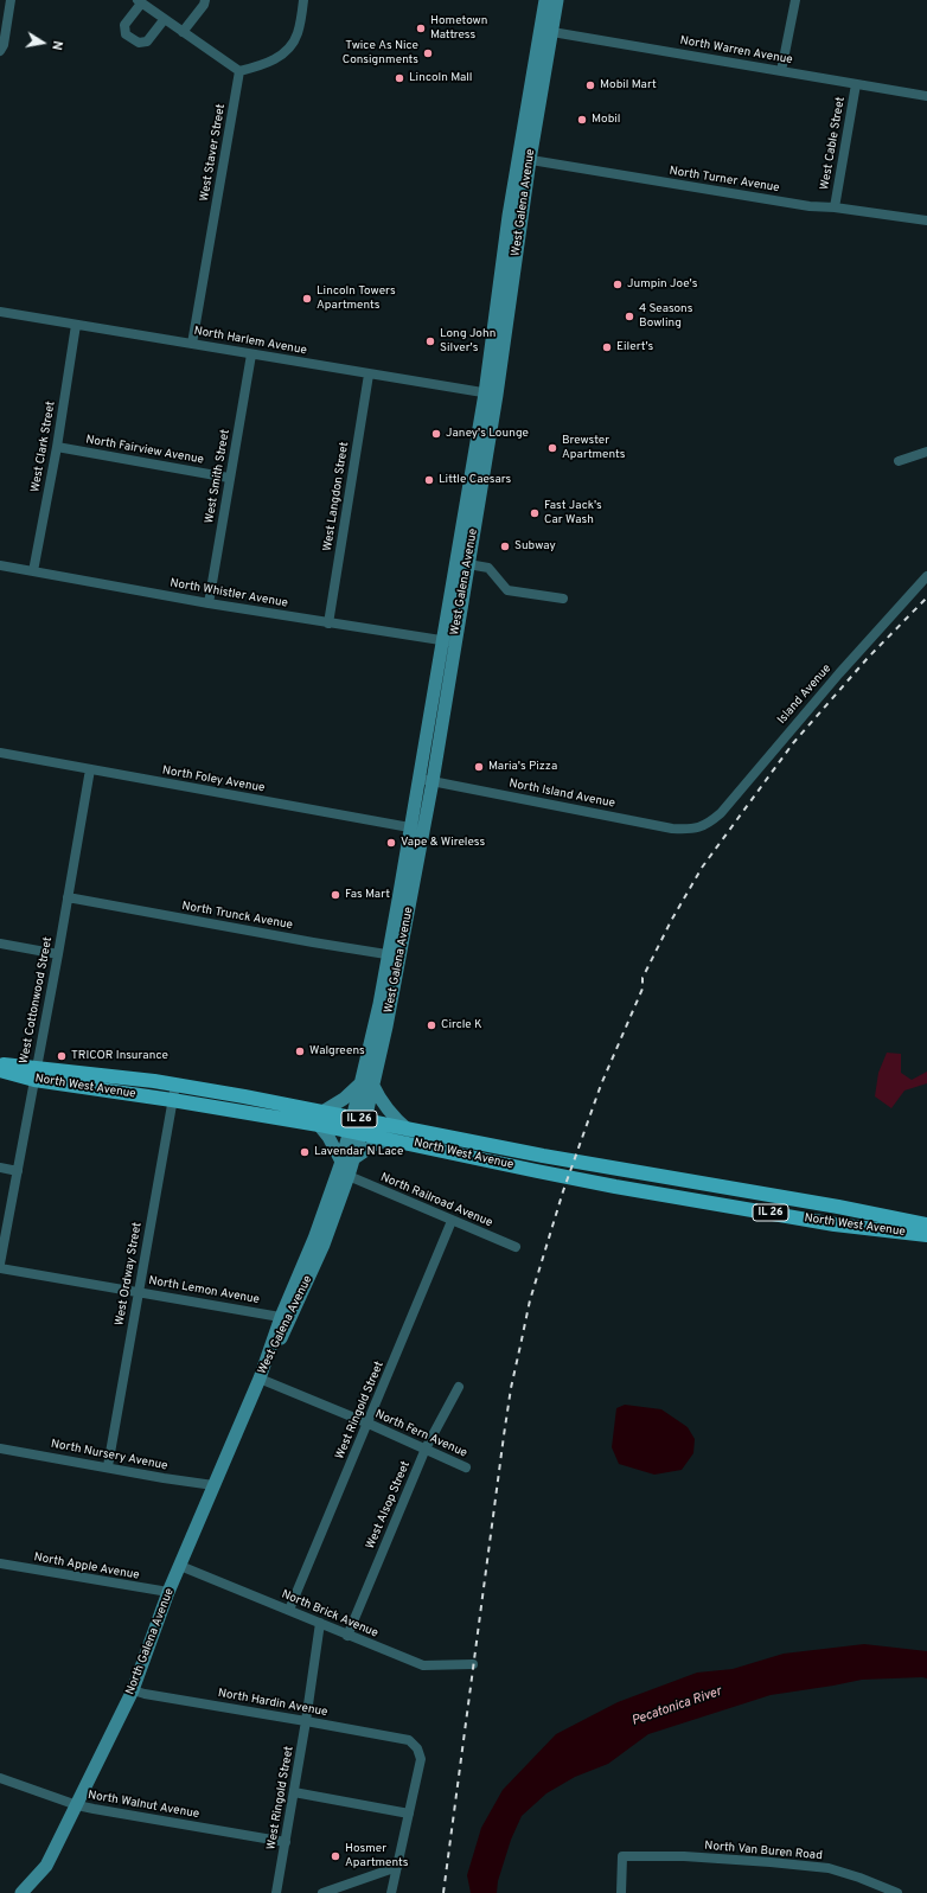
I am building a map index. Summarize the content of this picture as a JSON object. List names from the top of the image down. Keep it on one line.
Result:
{"streets":{"main road":["West Galena Avenue","North West Avenue","IL 26","North Galena Avenue"],"street":["North Warren Avenue","West Cable Street","West Staver Street","North Turner Avenue","North Harlem Avenue","West Clark Street","North Fairview Avenue","West Smith Street","West Langdon Street","North Whistler Avenue","Island Avenue","North Foley Avenue","North Island Avenue","North Trunck Avenue","West Cottonwood Street","North Railroad Avenue","West Ordway Street","North Lemon Avenue","West Ringold Street","North Fern Avenue","North Nursery Avenue","West Alsop Street","North Apple Avenue","North Brick Avenue","North Hardin Avenue","North Walnut Avenue","North Van Buren Road"]},"crossings":[["North Warren Avenue","West Cable Street"],["North Warren Avenue","West Galena Avenue"],["West Cable Street","North Turner Avenue"],["West Staver Street","North Harlem Avenue"],["North Turner Avenue","West Galena Avenue"],["West Galena Avenue","North Harlem Avenue"],["West Galena Avenue","North Whistler Avenue"],["West Galena Avenue","North Foley Avenue"],["West Galena Avenue","North Island Avenue"],["West Galena Avenue","North Trunck Avenue"],["West Galena Avenue","North West Avenue"],["West Galena Avenue","North Railroad Avenue"],["West Galena Avenue","North Lemon Avenue"],["West Galena Avenue","North Fern Avenue"],["West Galena Avenue","North Galena Avenue"],["North Harlem Avenue","West Clark Street"],["North Harlem Avenue","West Smith Street"],["North Harlem Avenue","West Langdon Street"],["West Clark Street","North Fairview Avenue"],["West Clark Street","North Whistler Avenue"],["North Fairview Avenue","West Smith Street"],["West Smith Street","North Whistler Avenue"],["West Langdon Street","North Whistler Avenue"],["Island Avenue","North Island Avenue"],["North Foley Avenue","West Cottonwood Street"],["North Trunck Avenue","West Cottonwood Street"],["West Cottonwood Street","North West Avenue"],["North West Avenue","West Ordway Street"],["North Railroad Avenue","West Ringold Street"],["West Ordway Street","North Lemon Avenue"],["West Ordway Street","North Nursery Avenue"],["West Ringold Street","North Fern Avenue"],["West Ringold Street","North Brick Avenue"],["West Ringold Street","North Hardin Avenue"],["West Ringold Street","North Walnut Avenue"],["North Fern Avenue","West Alsop Street"],["North Fern Avenue","North Galena Avenue"],["North Nursery Avenue","North Galena Avenue"],["West Alsop Street","North Brick Avenue"],["North Apple Avenue","North Galena Avenue"],["North Brick Avenue","North Galena Avenue"],["North Galena Avenue","North Hardin Avenue"],["North Galena Avenue","North Walnut Avenue"]],"water":["Pecatonica River"],"places":["Hometown Mattress","Twice As Nice Consignments","Lincoln Mall","Mobil Mart","Mobil","Jumpin Joe's","Lincoln Towers Apartments","4 Seasons Bowling","Long John Silver's","Eilert's","Janey's Lounge","Brewster Apartments","Little Caesars","Fast Jack's Car Wash","Subway","Maria's Pizza","Vape & Wireless","Fas Mart","Circle K","Walgreens","TRICOR Insurance","Lavendar N Lace","Hosmer Apartments"],"north":"right"}
